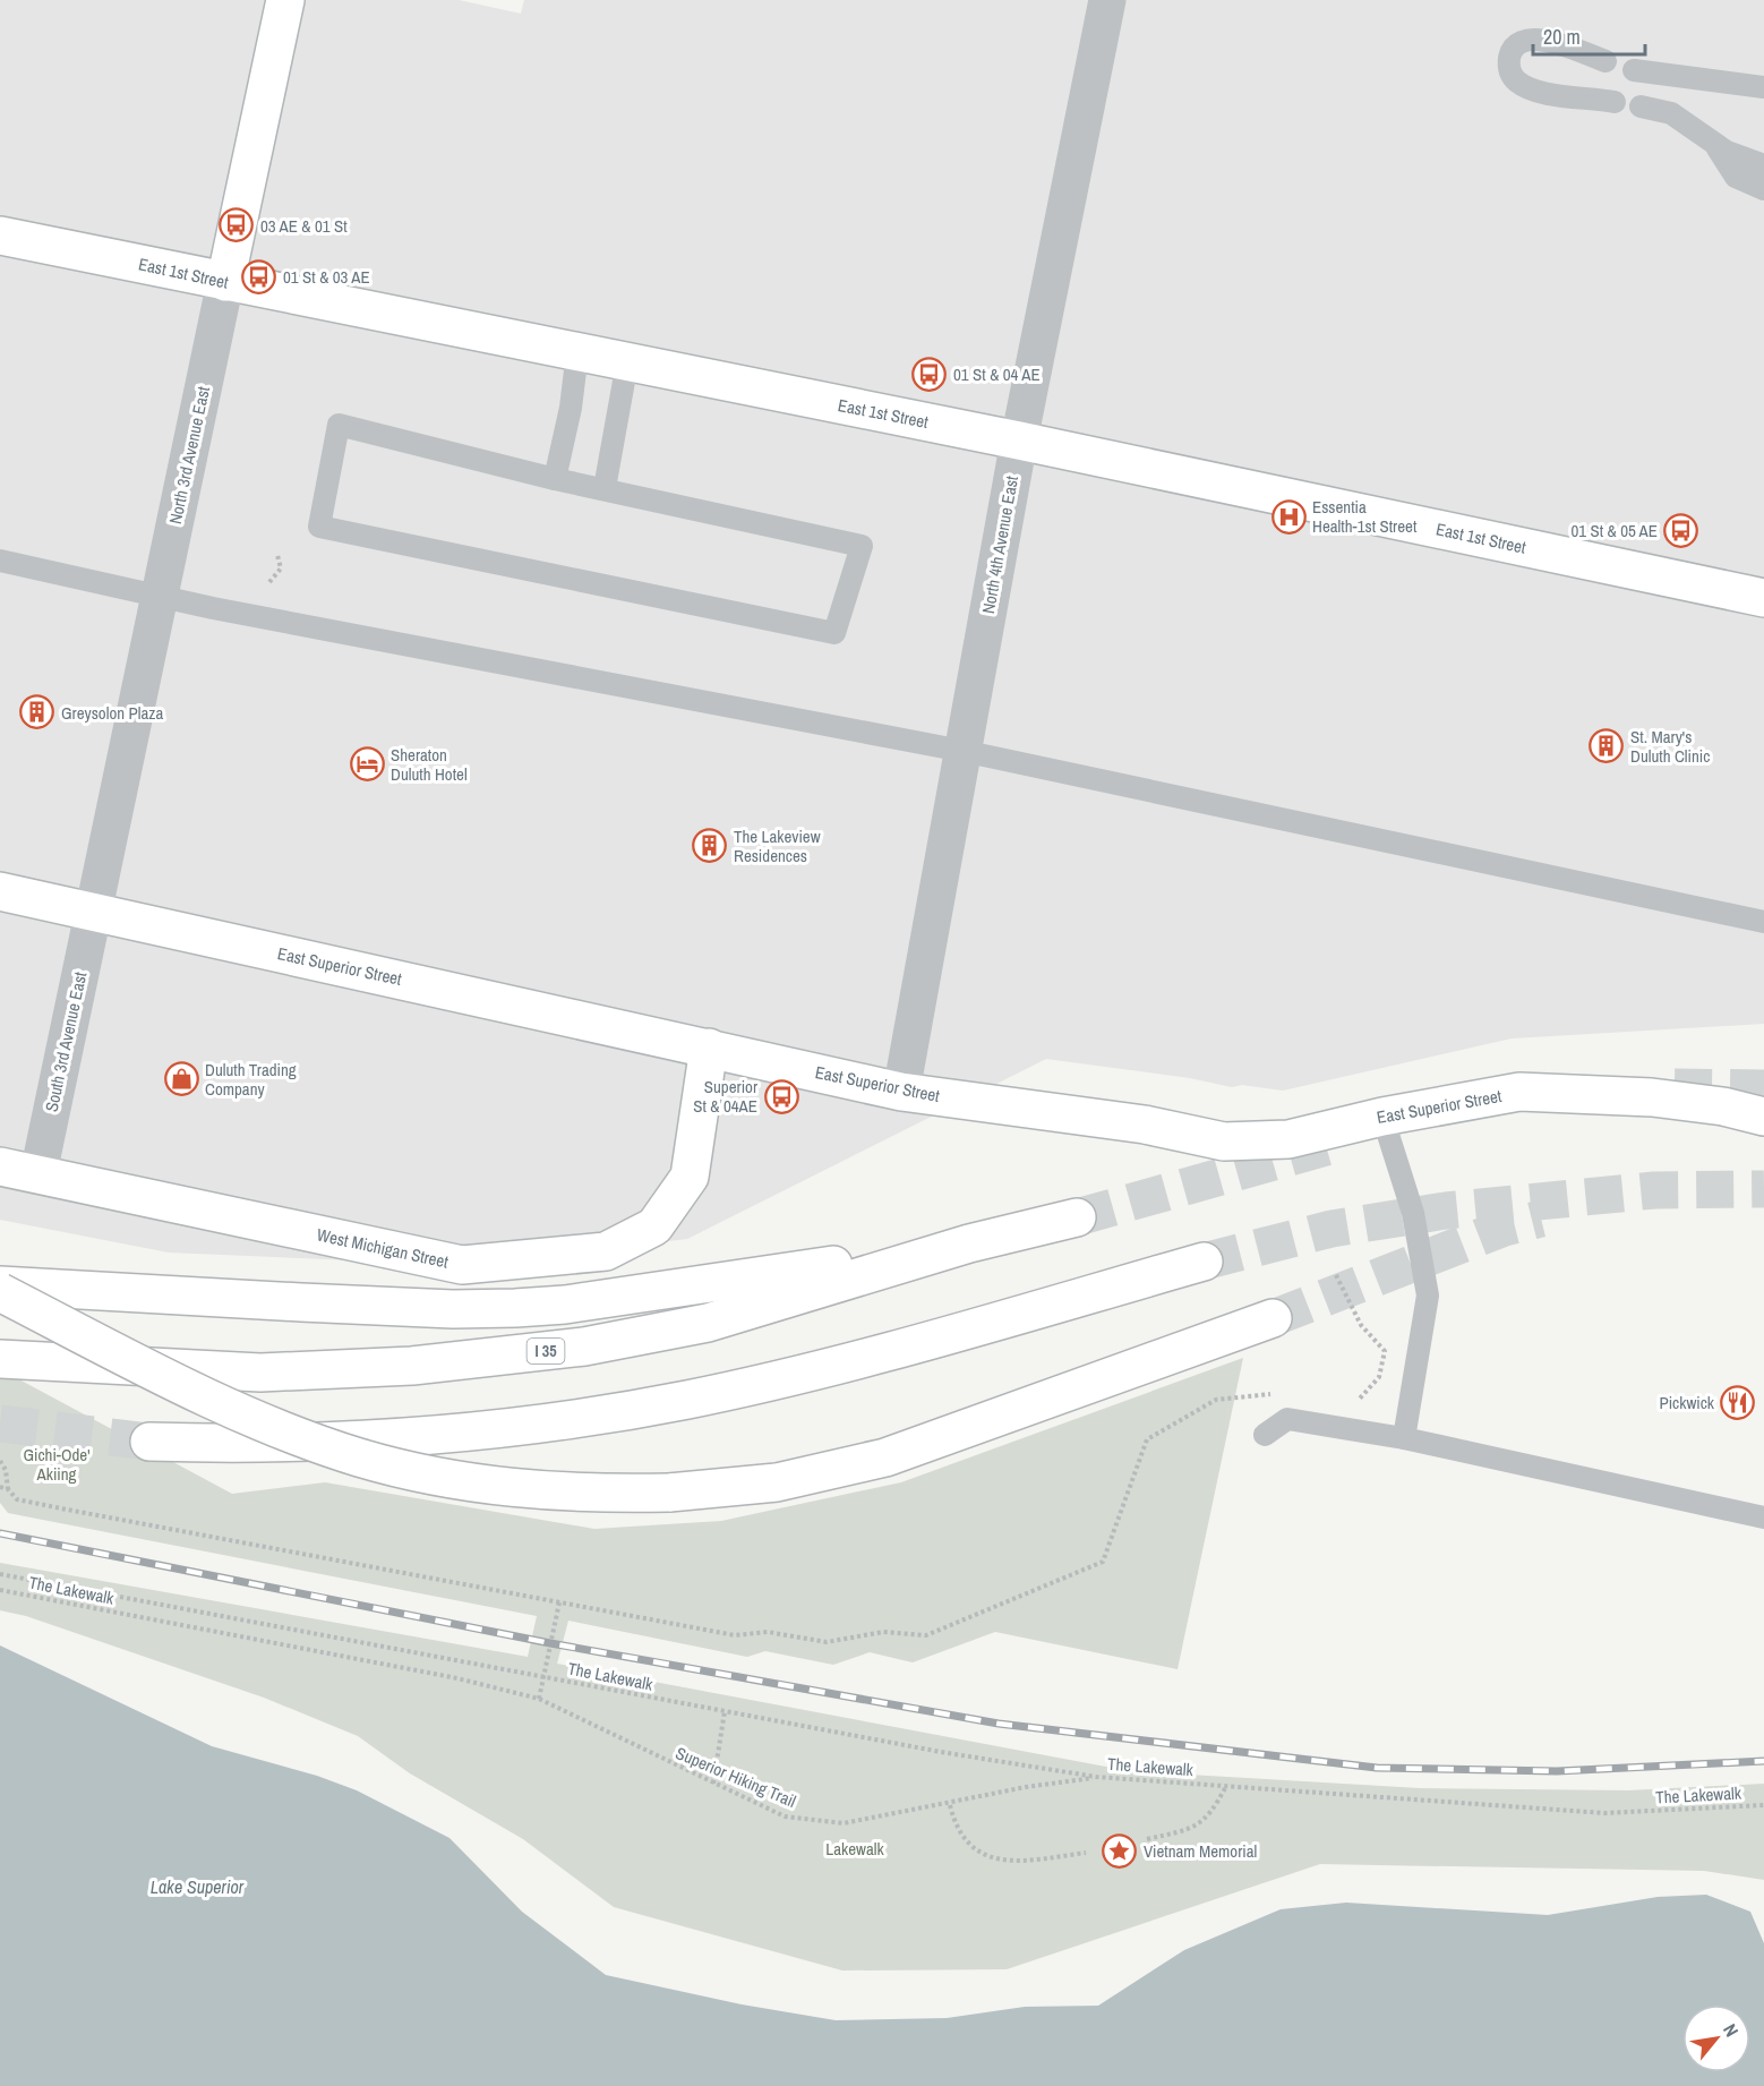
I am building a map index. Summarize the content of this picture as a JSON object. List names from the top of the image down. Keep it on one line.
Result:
{"streets":{"main road":["East 1st Street","North 3rd Avenue East","East Superior Street","West Michigan Street","I 35"],"street":["North 4th Avenue East","South 3rd Avenue East"],"path":["The Lakewalk","Superior Hiking Trail"]},"crossings":[["East 1st Street","North 3rd Avenue East"],["East 1st Street","North 4th Avenue East"],["North 3rd Avenue East","East Superior Street"],["North 3rd Avenue East","South 3rd Avenue East"],["North 4th Avenue East","East Superior Street"],["East Superior Street","South 3rd Avenue East"],["East Superior Street","West Michigan Street"],["South 3rd Avenue East","West Michigan Street"],["The Lakewalk","Superior Hiking Trail"]],"water":["Lake Superior"],"parks":["Gichi-Ode' Akiing","Lakewalk"],"places":{"bus stop":["03 AE & 01 St","01 St & 03 AE","01 St & 04 AE","01 St & 05 AE","Superior St & 04AE"],"hospital":["Essentia Health-1st Street"],"building":["Greysolon Plaza","St. Mary's Duluth Clinic","The Lakeview Residences"],"hotel":["Sheraton Duluth Hotel"],"shop":["Duluth Trading Company"],"restaurant":["Pickwick"],"place":["Vietnam Memorial"]},"scale_bar":"20 m","north":"top right"}
